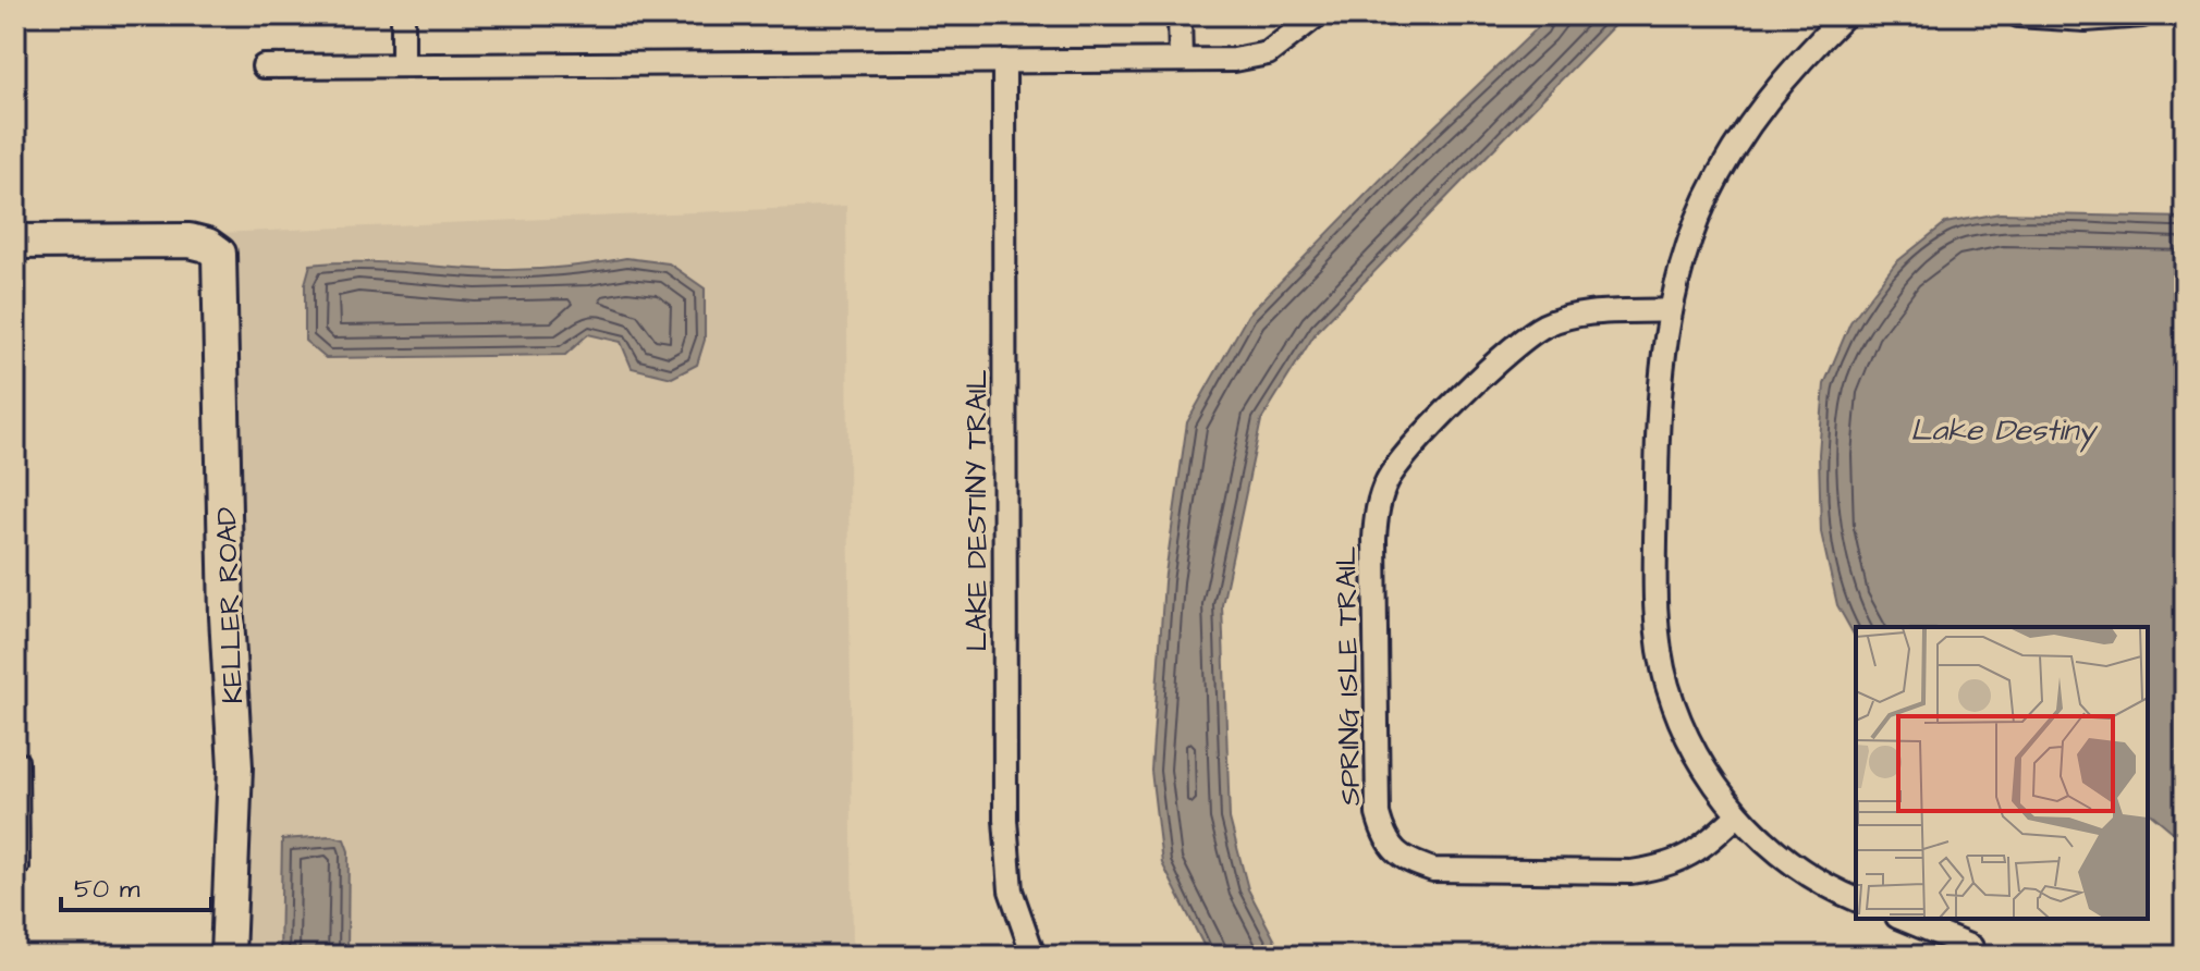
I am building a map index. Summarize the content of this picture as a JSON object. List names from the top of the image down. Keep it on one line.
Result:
{"streets":{"street":["LAKE DESTINY TRAIL","KELLER ROAD","SPRING ISLE TRAIL"]},"water":["Lake Destiny"],"scale_bar":"50 m"}
